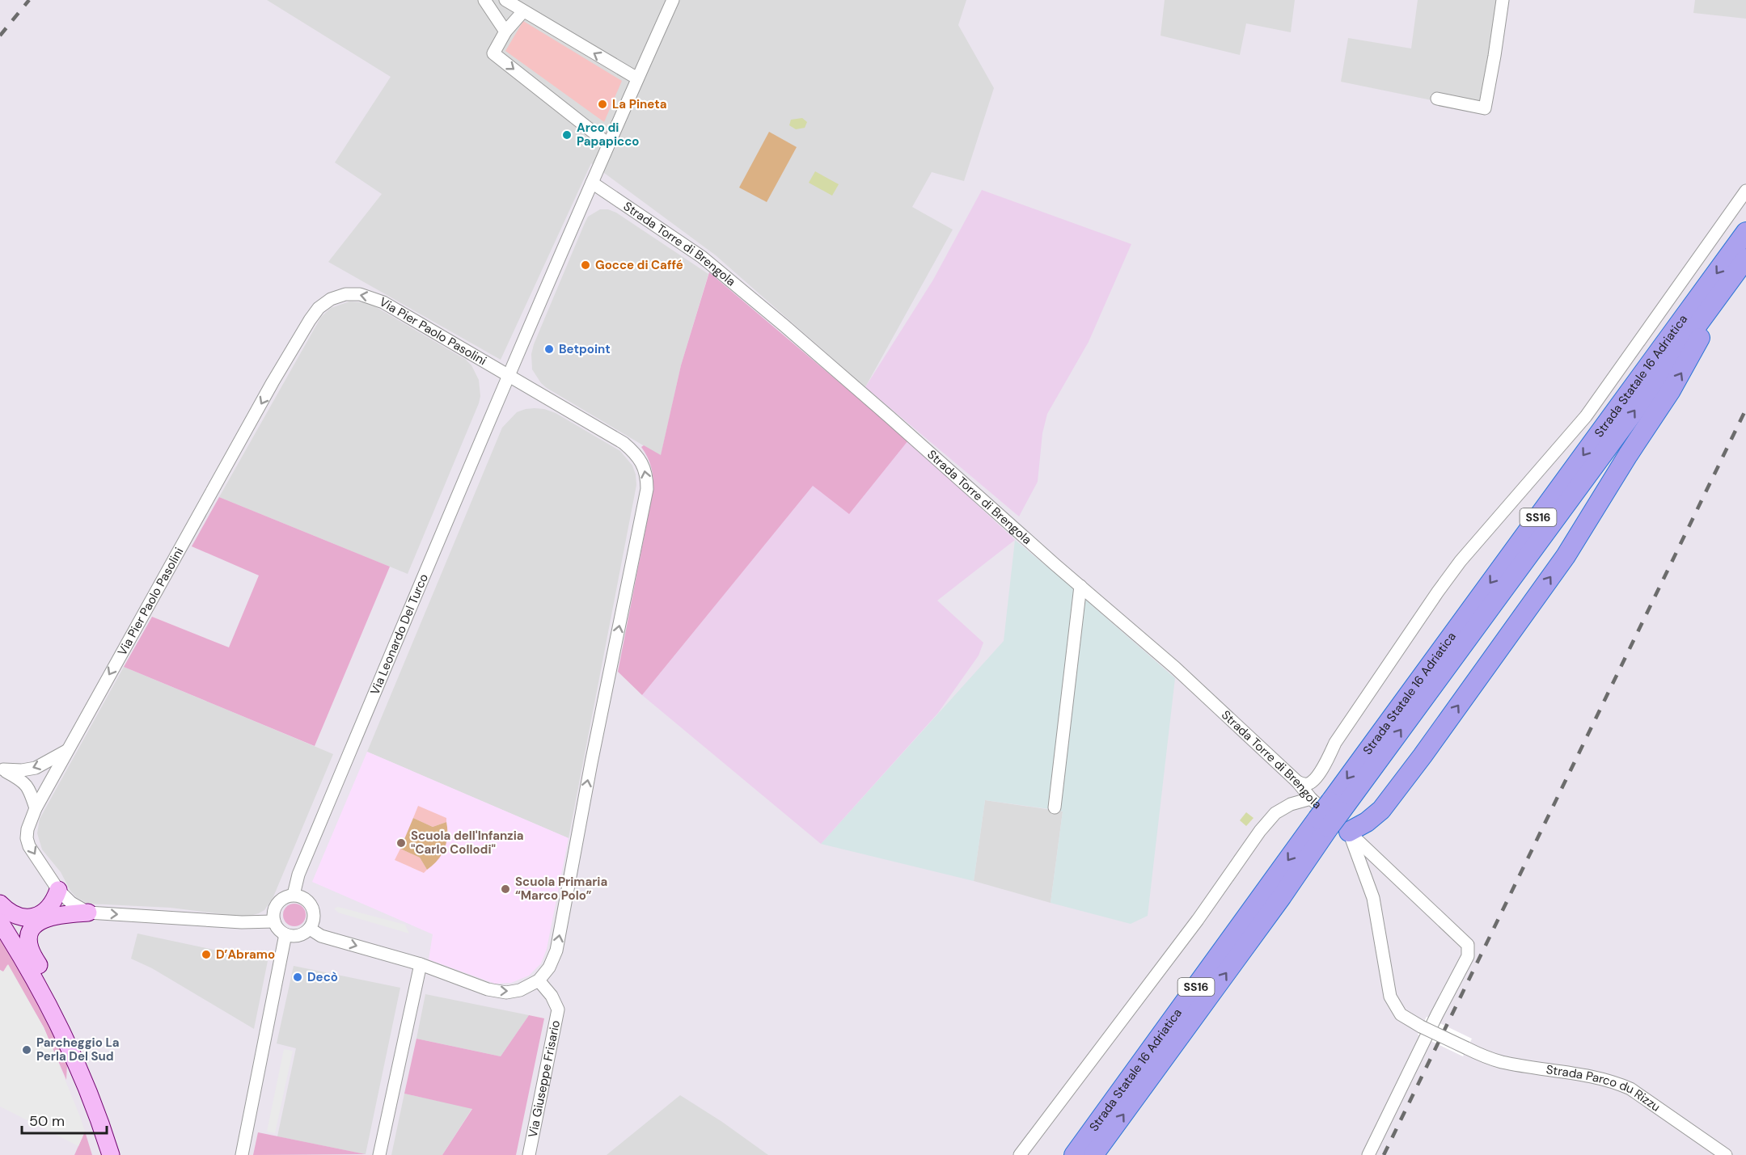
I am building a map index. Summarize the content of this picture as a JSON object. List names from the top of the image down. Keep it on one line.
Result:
{"streets":{"highway":["Strada Statale 16 Adriatica","SS16"],"street":["Strada Torre di Brengola","Via Pier Paolo Pasolini","Via Leonardo Del Turco","Via Giuseppe Frisario","Strada Parco du Rizzu"]},"crossings":[["Strada Torre di Brengola","Via Leonardo Del Turco"],["Strada Torre di Brengola","Strada Parco du Rizzu"],["Via Pier Paolo Pasolini","Via Leonardo Del Turco"],["Via Pier Paolo Pasolini","Via Giuseppe Frisario"]],"places":["La Pineta","Arco di Papapicco","Gocce di Caffé","Betpoint","Scuola dell'Infanzia \"Carlo Collodi\"","Scuola Primaria “Marco Polo”","D’Abramo","Decò","Parcheggio La Perla Del Sud"],"scale_bar":"50 m"}
